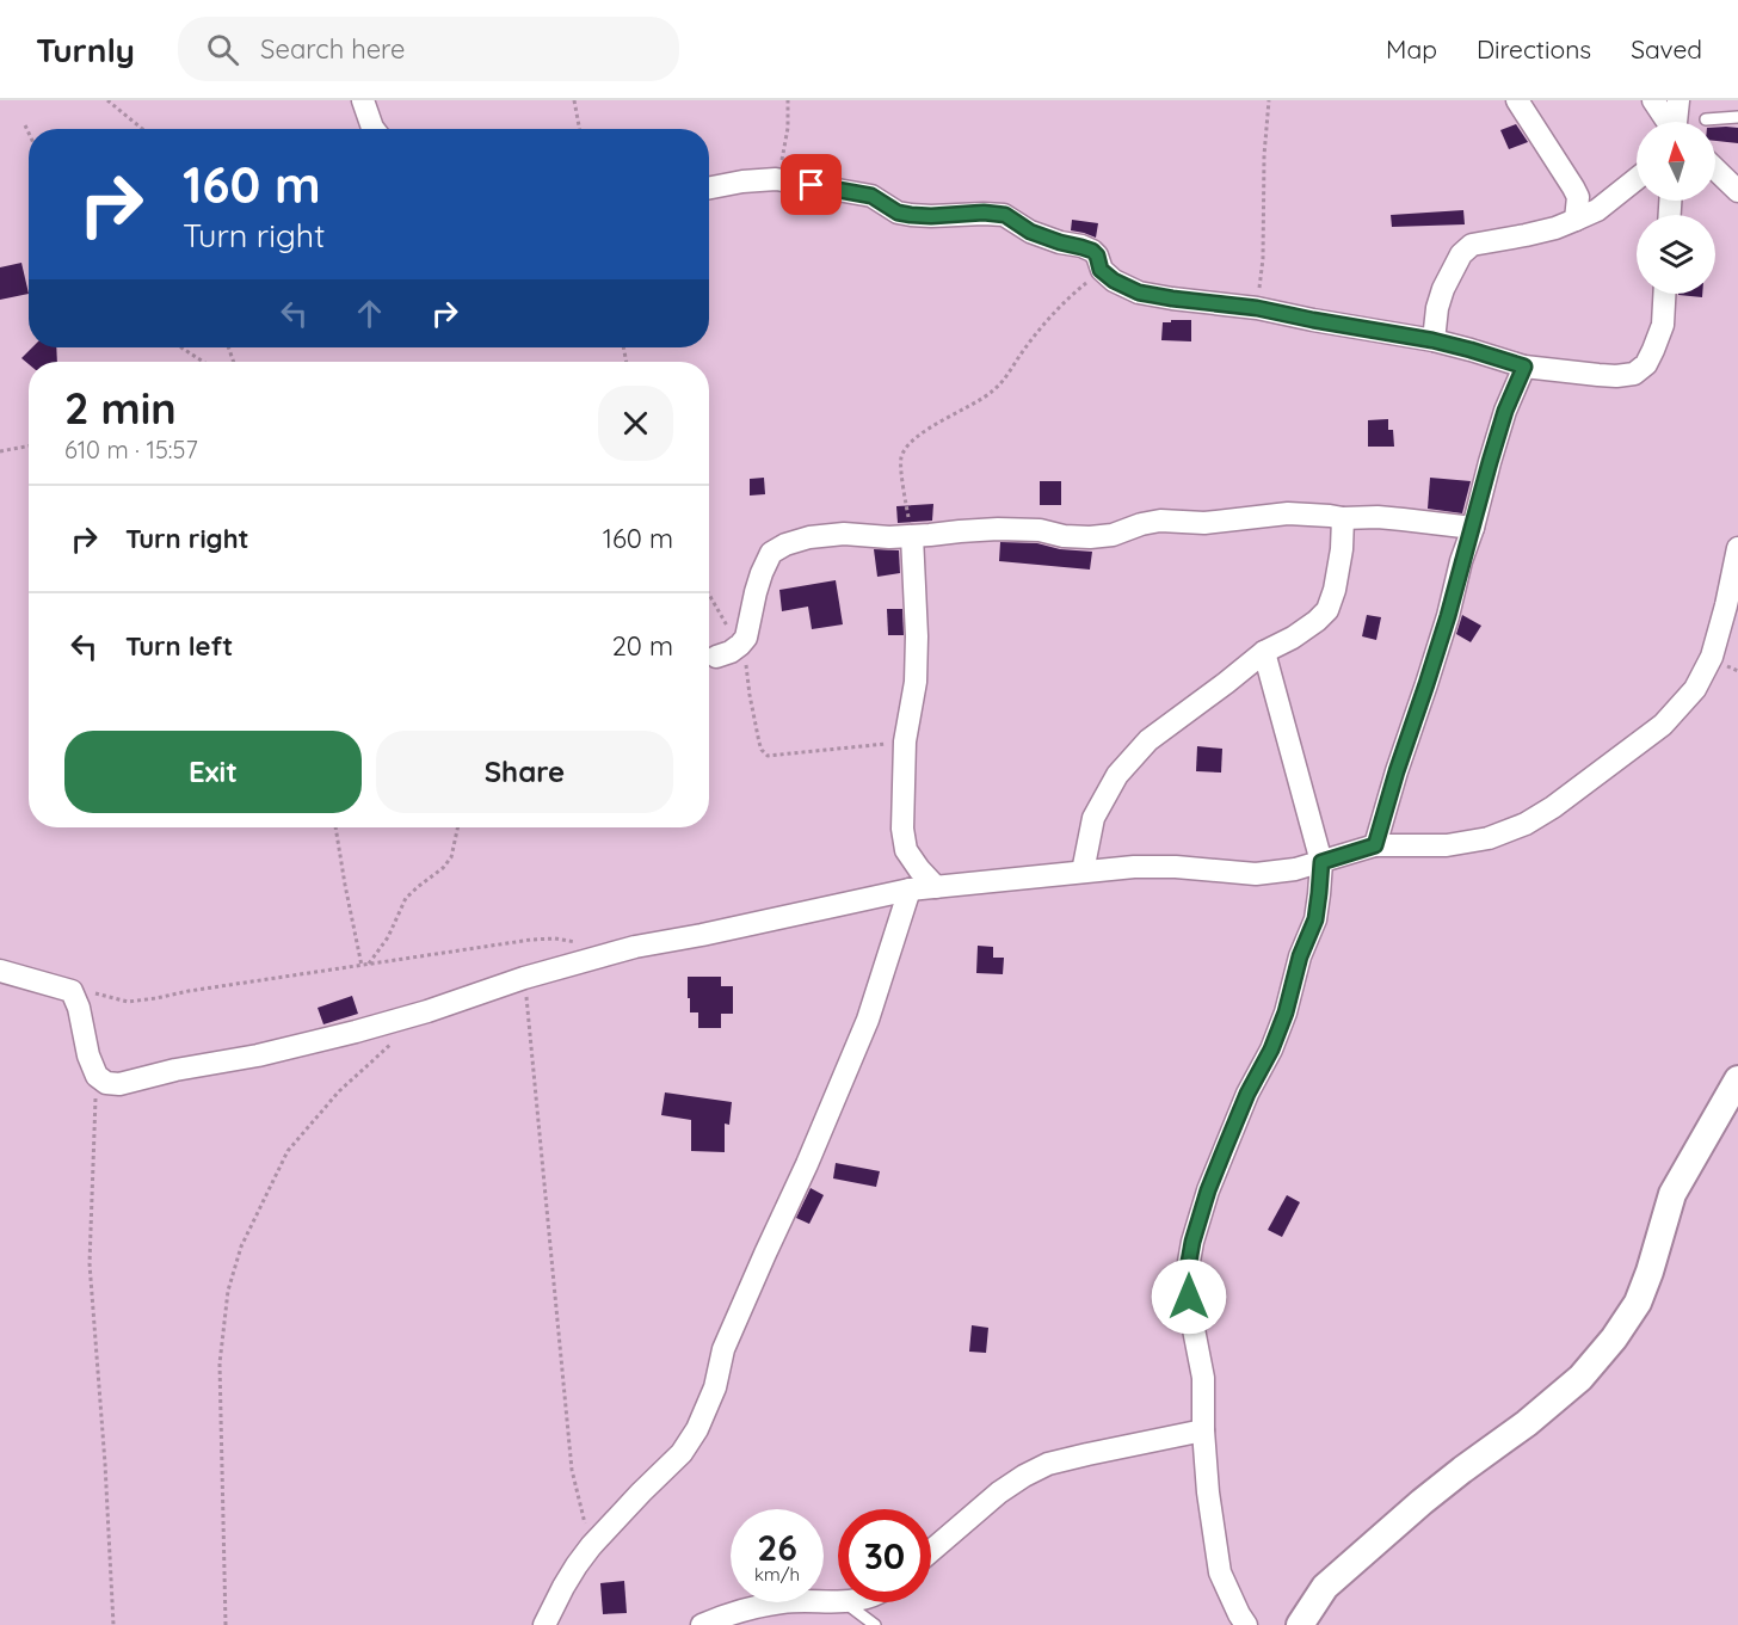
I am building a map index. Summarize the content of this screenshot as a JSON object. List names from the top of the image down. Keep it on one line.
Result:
{"north":"top","page":{"header":"Turnly","search":"Search here","nav":["Map","Directions","Saved"],"turn":["160 m","Turn right"],"heading":["2 min","610 m · 15:57"],"list":[{"name":"Turn right","value":"160 m"},{"name":"Turn left","value":"20 m"}],"buttons":["Exit","Share"],"speed":"26 km/h","limit":"30"}}
